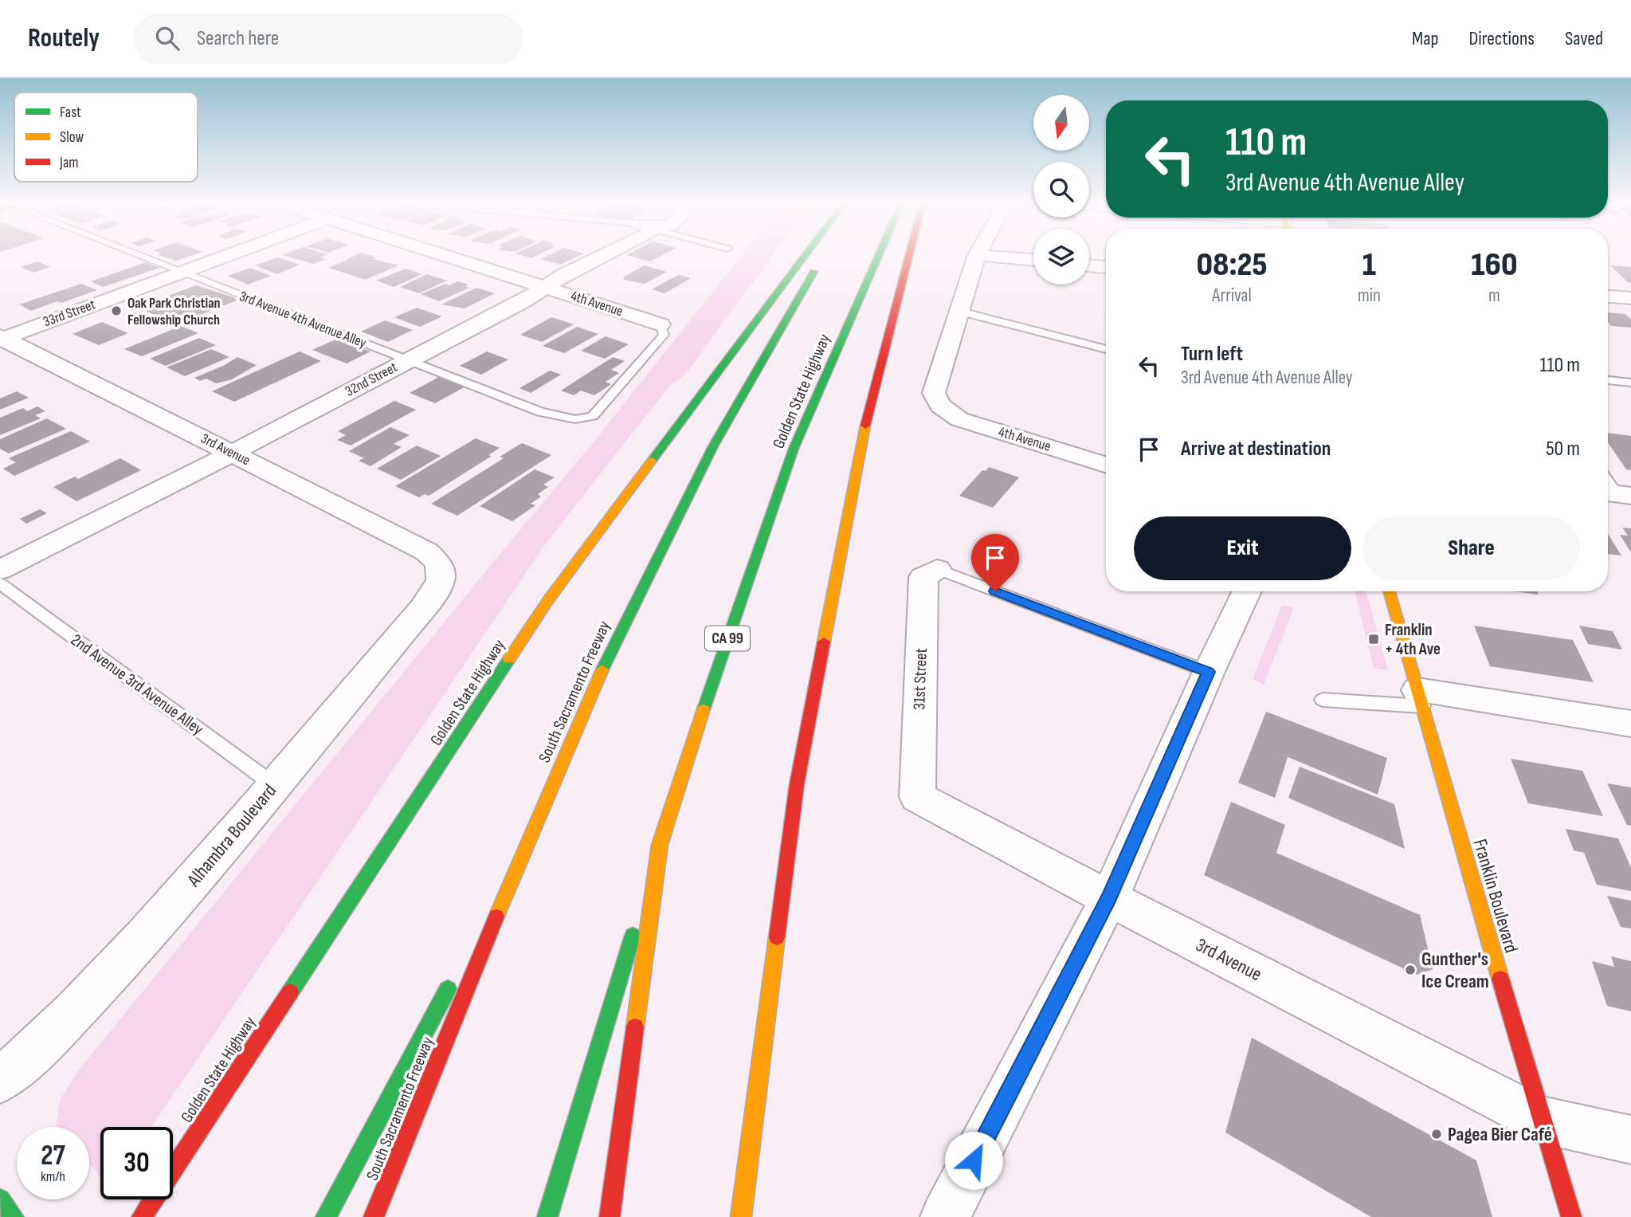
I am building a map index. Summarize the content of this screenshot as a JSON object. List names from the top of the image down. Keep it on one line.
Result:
{"streets":{"main road":["Golden State Highway","CA 99","South Sacramento Freeway","Franklin Boulevard"],"street":["4th Avenue","33rd Street","32nd Street","3rd Avenue","31st Street","Alhambra Boulevard"],"lane":["3rd Avenue 4th Avenue Alley","2nd Avenue 3rd Avenue Alley"]},"crossings":[["4th Avenue","3rd Avenue 4th Avenue Alley"],["4th Avenue","32nd Street"],["33rd Street","3rd Avenue 4th Avenue Alley"],["33rd Street","3rd Avenue"],["3rd Avenue 4th Avenue Alley","32nd Street"],["32nd Street","3rd Avenue"],["3rd Avenue","31st Street"],["3rd Avenue","Alhambra Boulevard"],["3rd Avenue","Franklin Boulevard"],["2nd Avenue 3rd Avenue Alley","Alhambra Boulevard"]],"places":{"other":["Oak Park Christian Fellowship Church","Gunther's Ice Cream","Pagea Bier Café"],"transit":["Franklin + 4th Ave"]},"legend":["Fast","Slow","Jam"],"north":"bottom","page":{"header":"Routely","search":"Search here","nav":["Map","Directions","Saved"],"turn":["110 m","3rd Avenue 4th Avenue Alley"],"eta":["08:25","Arrival","1","min","160","m"],"list":[{"name":"Turn left","note":"3rd Avenue 4th Avenue Alley","value":"110 m"},{"name":"Arrive at destination","value":"50 m"}],"buttons":["Exit","Share"],"speed":"27 km/h","limit":"30"}}
